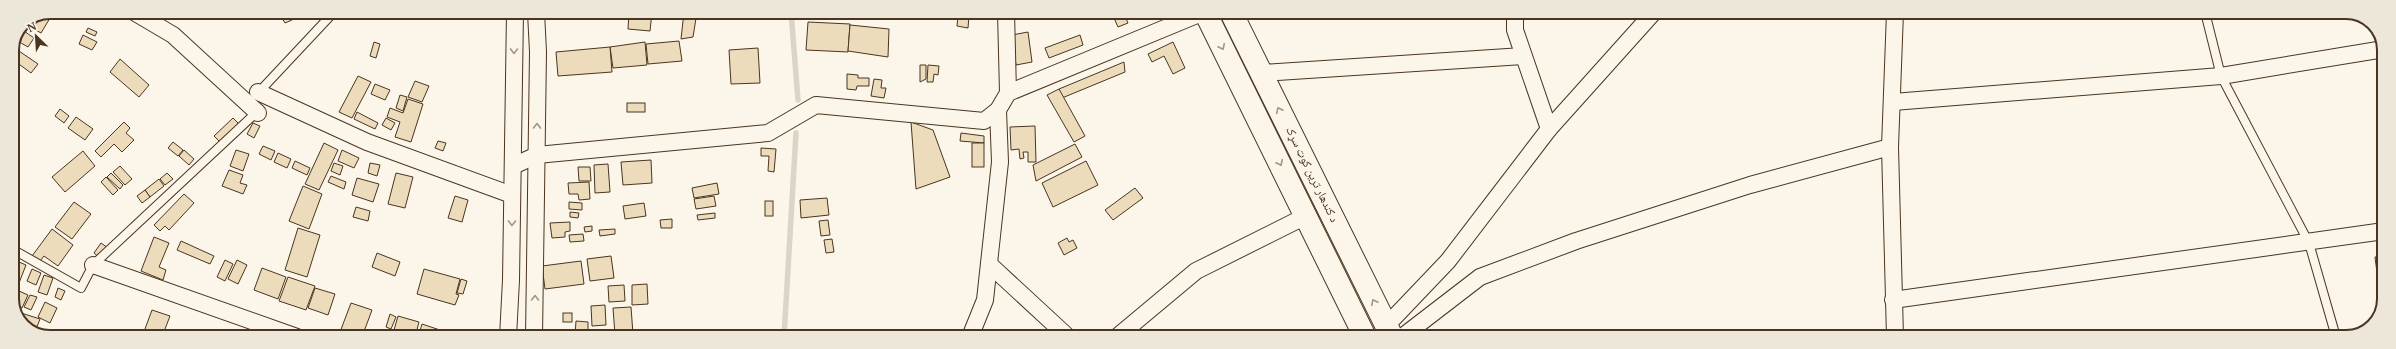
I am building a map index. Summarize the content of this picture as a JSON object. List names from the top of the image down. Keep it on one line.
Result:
{"streets":{"main road":["د کندهار ترين کوټ سړک"]},"north":"top left"}
